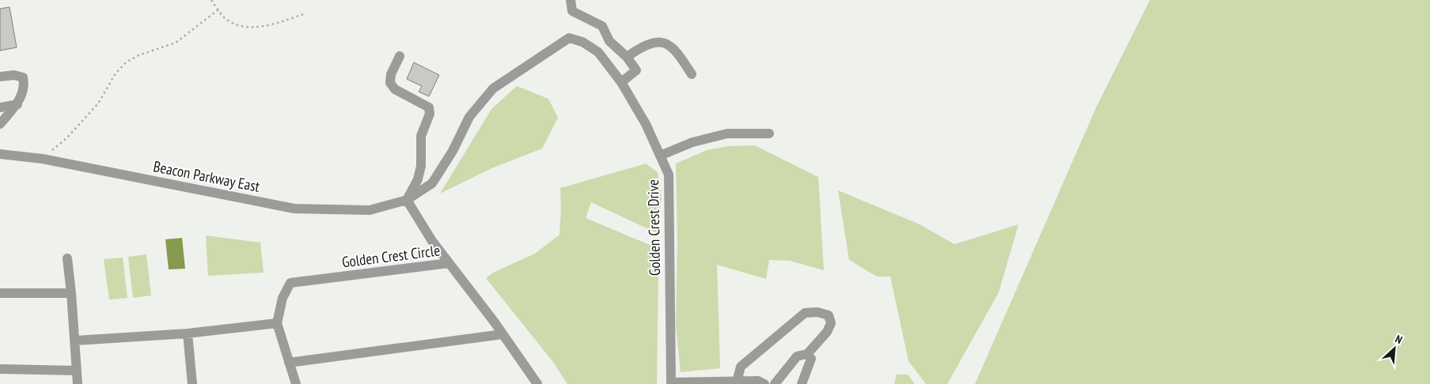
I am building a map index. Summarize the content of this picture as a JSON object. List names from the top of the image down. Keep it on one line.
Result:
{"streets":{"street":["Beacon Parkway East","Golden Crest Drive","Golden Crest Circle"]},"crossings":[["Beacon Parkway East","Golden Crest Drive"]],"north":"top right"}
